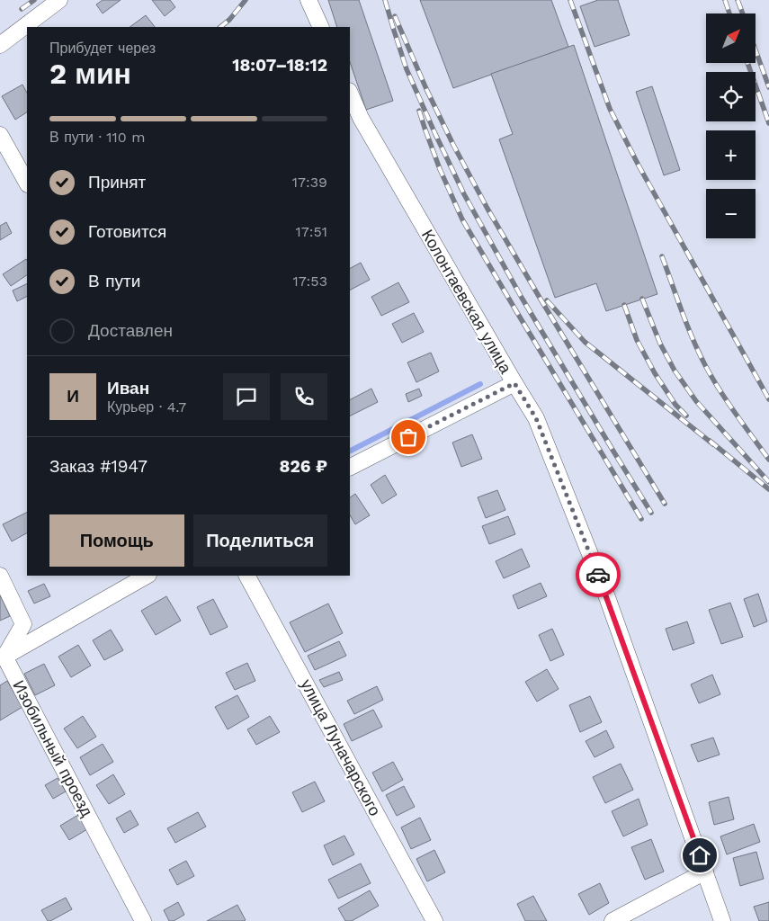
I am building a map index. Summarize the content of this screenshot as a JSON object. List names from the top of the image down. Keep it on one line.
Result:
{"streets":{"street":["Колонтаевская улица","улица Луначарского","Изобильный проезд"]},"north":"top right","page":{"map_buttons":["+","−"],"heading":["2 мин","Прибудет через","18:07–18:12"],"panel":["Иван","Курьер · 4.7","Заказ #1947","826 ₽"],"bar":"В пути · 110 m","list":[["Принят","17:39"],["Готовится","17:51"],["В пути","17:53"],"Доставлен"],"round":"И","buttons":["Помощь","Поделиться"]}}
